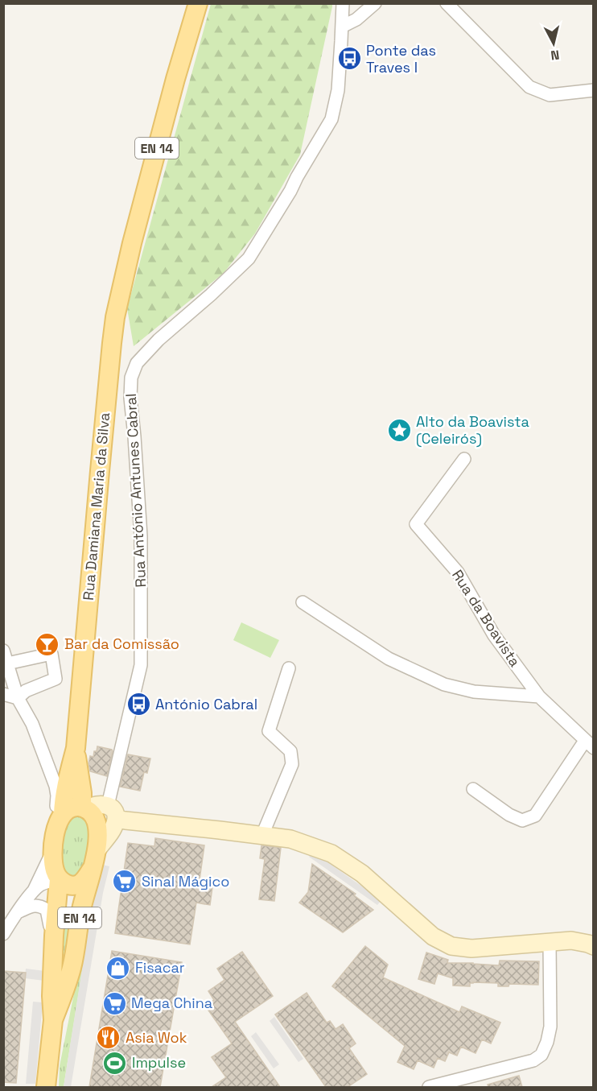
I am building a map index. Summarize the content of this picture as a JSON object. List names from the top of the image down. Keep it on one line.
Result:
{"streets":{"main road":["EN 14","Rua Damiana Maria da Silva"],"street":["Rua António Antunes Cabral","Rua da Boavista"]},"crossings":[["Rua António Antunes Cabral","Rua Damiana Maria da Silva"]],"places":{"bus stop":["Ponte das Traves I","António Cabral"],"place":["Alto da Boavista (Celeirós)"],"bar":["Bar da Comissão"],"supermarket":["Sinal Mágico","Mega China"],"shop":["Fisacar"],"restaurant":["Asia Wok"],"sports":["Impulse"]},"north":"bottom"}
